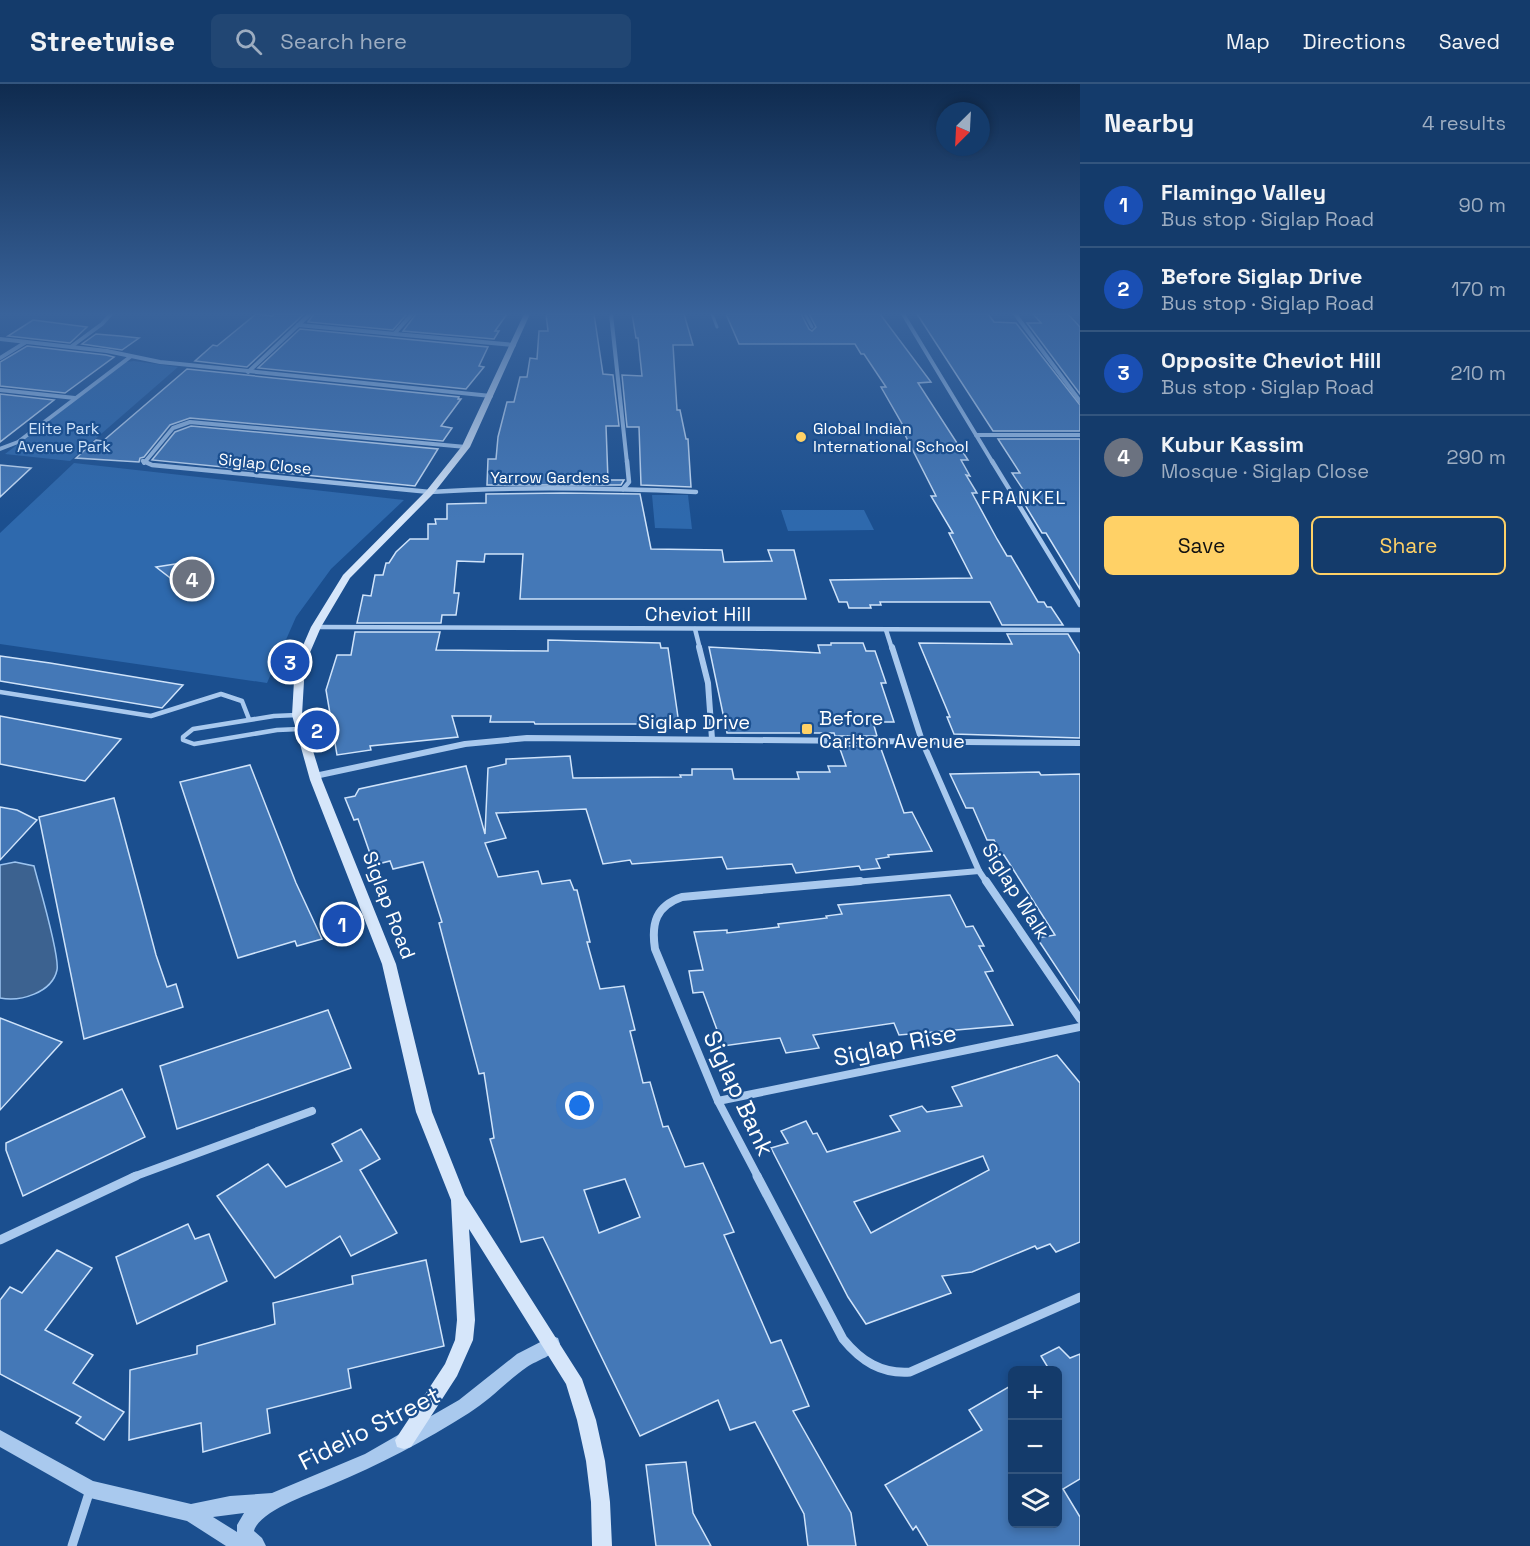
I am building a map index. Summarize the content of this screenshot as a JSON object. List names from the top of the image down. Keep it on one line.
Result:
{"streets":{"main road":["Siglap Road"],"street":["Siglap Close","Yarrow Gardens","Cheviot Hill","Siglap Drive","Siglap Walk","Siglap Rise","Siglap Bank","Fidelio Street"]},"crossings":[["Siglap Close","Yarrow Gardens"],["Siglap Close","Siglap Road"],["Cheviot Hill","Siglap Walk"],["Cheviot Hill","Siglap Road"],["Siglap Drive","Siglap Walk"],["Siglap Drive","Siglap Road"],["Siglap Walk","Siglap Bank"],["Siglap Road","Fidelio Street"],["Siglap Rise","Siglap Bank"]],"districts":["FRANKEL"],"parks":["Elite Park Avenue Park"],"places":{"other":["Global Indian International School"],"transit":["Before Carlton Avenue"]},"north":"bottom left","page":{"header":"Streetwise","search":"Search here","nav":["Map","Directions","Saved"],"heading":["Nearby","4 results"],"list":[{"mark":"1","name":"Flamingo Valley","note":"Bus stop · Siglap Road","value":"90 m"},{"mark":"2","name":"Before Siglap Drive","note":"Bus stop · Siglap Road","value":"170 m"},{"mark":"3","name":"Opposite Cheviot Hill","note":"Bus stop · Siglap Road","value":"210 m"},{"mark":"4","name":"Kubur Kassim","note":"Mosque · Siglap Close","value":"290 m"}],"buttons":["Save","Share"],"pins":["4","3","2","1"],"map_buttons":["+","−"]}}
